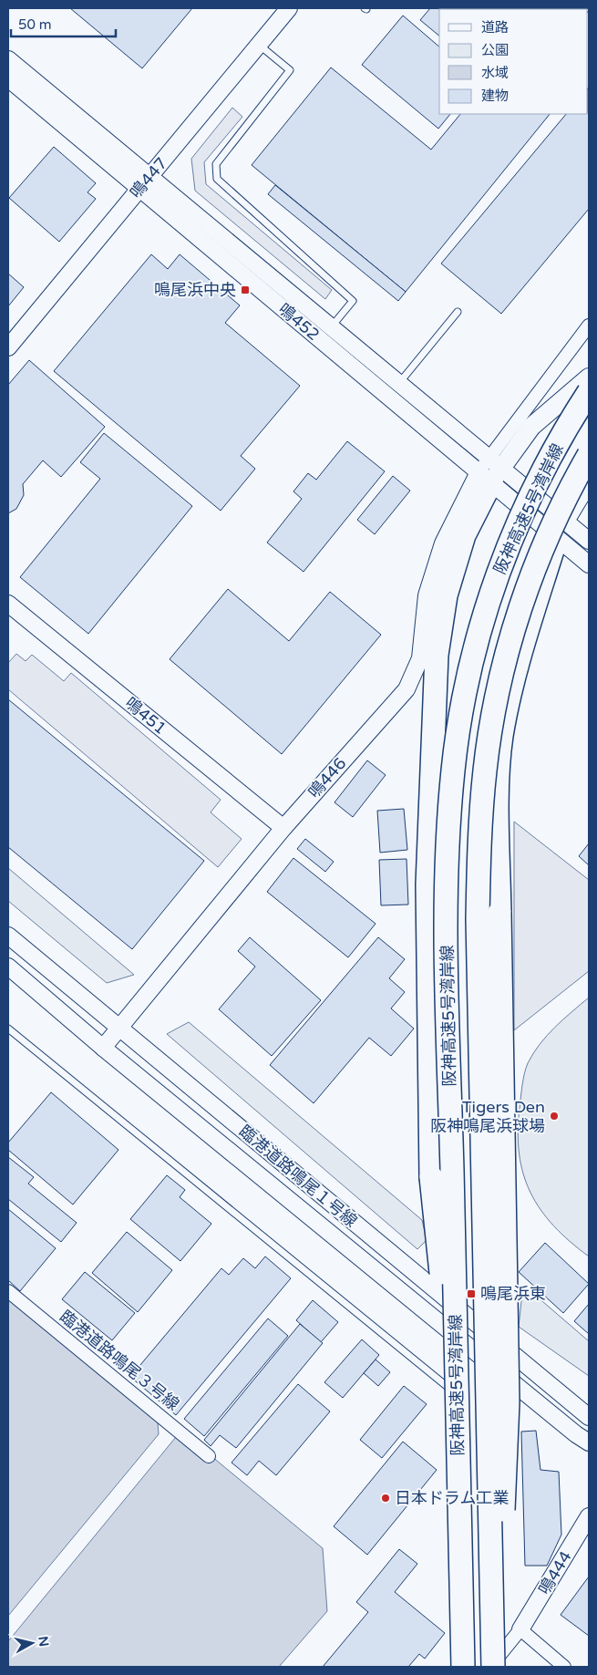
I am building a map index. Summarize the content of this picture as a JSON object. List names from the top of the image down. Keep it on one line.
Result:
{"streets":{"highway":["阪神高速5号湾岸線"],"street":["鳴447","鳴452","鳴451","鳴446","臨港道路鳴尾１号線","臨港道路鳴尾３号線","鳴444"]},"crossings":[["鳴447","鳴452"],["鳴452","鳴446"],["阪神高速5号湾岸線","鳴444"],["鳴451","鳴446"],["鳴446","臨港道路鳴尾１号線"]],"places":{"transit":["鳴尾浜中央","鳴尾浜東"],"other":["Tigers Den 阪神鳴尾浜球場","日本ドラム工業"]},"legend":["道路","公園","水域","建物"],"scale_bar":"50 m","north":"right"}
